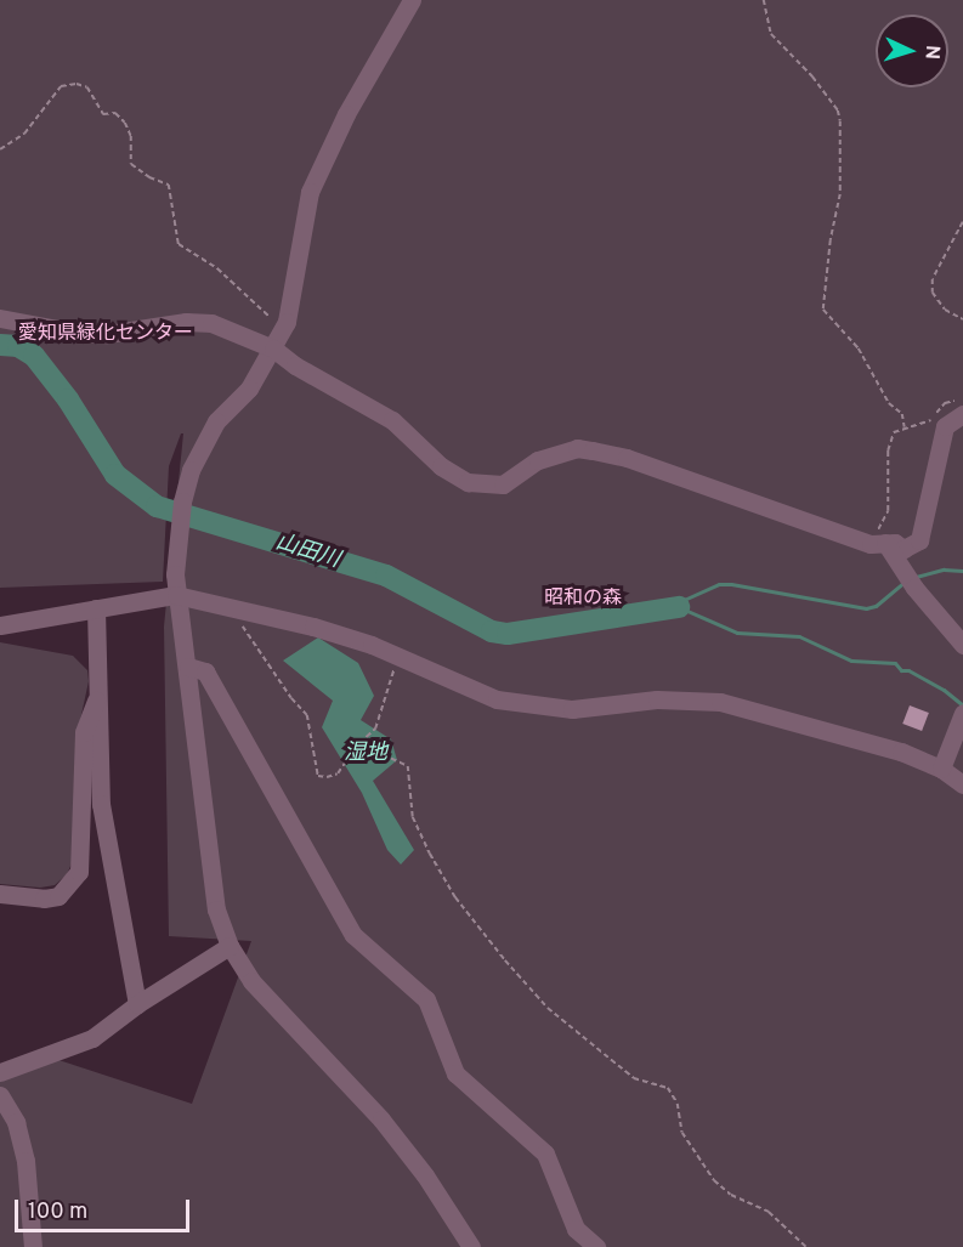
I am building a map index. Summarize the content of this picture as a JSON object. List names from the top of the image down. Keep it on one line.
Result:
{"water":["山田川","湿地"],"parks":["愛知県緑化センター","昭和の森"],"scale_bar":"100 m","north":"right"}
